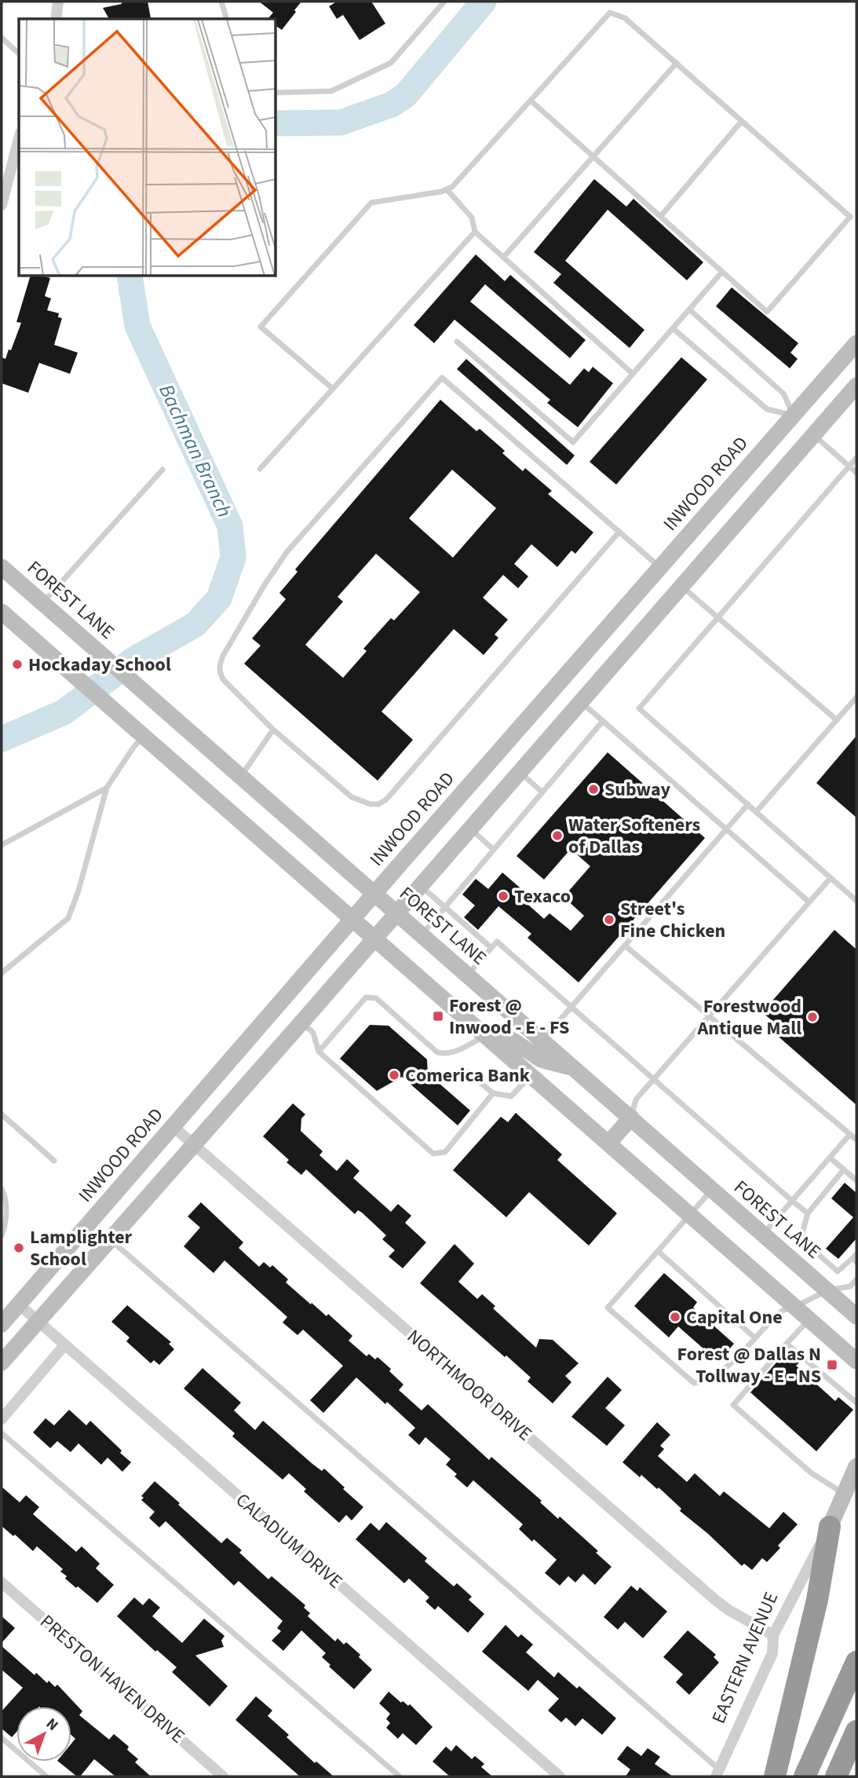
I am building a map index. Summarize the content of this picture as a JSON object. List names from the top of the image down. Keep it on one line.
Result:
{"streets":{"main road":["INWOOD ROAD","FOREST LANE","EASTERN AVENUE"],"street":["NORTHMOOR DRIVE","CALADIUM DRIVE","PRESTON HAVEN DRIVE"]},"crossings":[["INWOOD ROAD","FOREST LANE"],["INWOOD ROAD","NORTHMOOR DRIVE"],["INWOOD ROAD","CALADIUM DRIVE"],["NORTHMOOR DRIVE","EASTERN AVENUE"]],"water":["Bachman Branch"],"places":{"other":["Hockaday School","Subway","Water Softeners of Dallas","Texaco","Street's Fine Chicken","Forestwood Antique Mall","Comerica Bank","Lamplighter School","Capital One"],"transit":["Forest @ Inwood - E - FS","Forest @ Dallas N Tollway - E - NS"]},"north":"top right"}
